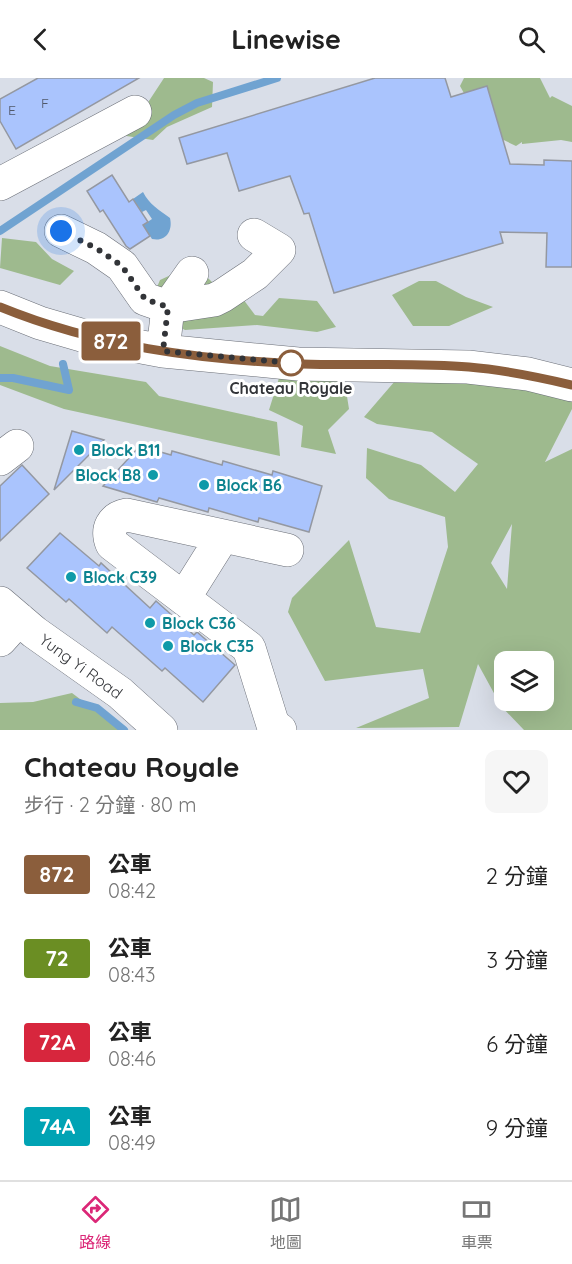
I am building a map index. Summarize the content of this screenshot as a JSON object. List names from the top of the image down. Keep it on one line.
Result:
{"streets":{"main road":["Yung Yi Road"]},"places":["Chateau Royale","Block B11","Block B8","Block B6","Block C39","Block C36","Block C35"],"lines":["bus line 872"],"house_numbers":["F","E"],"page":{"header":"Linewise","on_map":"872","heading":["Chateau Royale","步行 · 2 分鐘 · 80 m"],"list":[{"mark":"872","name":"公車","note":"08:42","value":"2 分鐘"},{"mark":"72","name":"公車","note":"08:43","value":"3 分鐘"},{"mark":"72A","name":"公車","note":"08:46","value":"6 分鐘"},{"mark":"74A","name":"公車","note":"08:49","value":"9 分鐘"}],"tabs":["路線","地圖","車票"]}}
